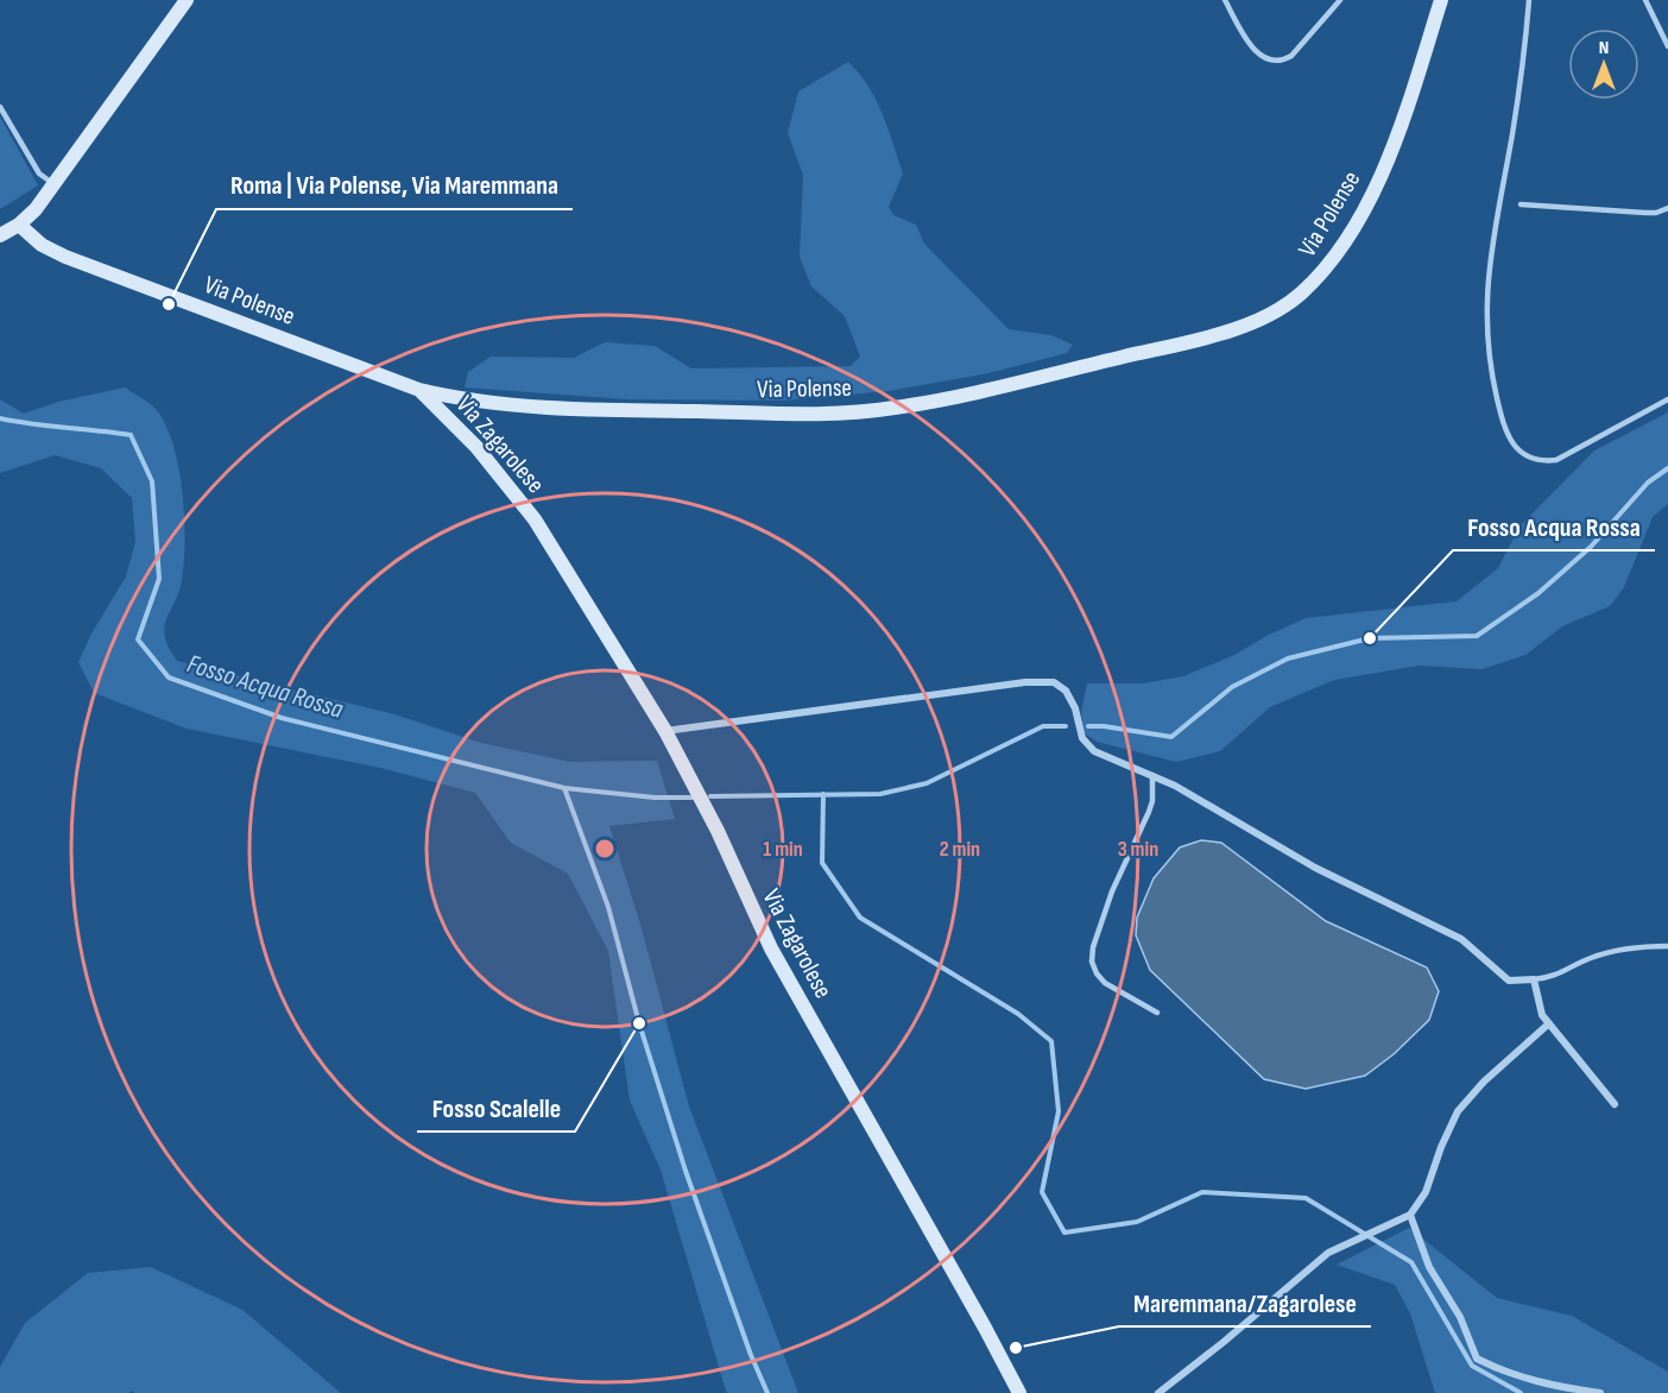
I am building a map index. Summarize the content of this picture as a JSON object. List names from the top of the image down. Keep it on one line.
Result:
{"streets":{"main road":["Via Polense","Via Zagarolese"]},"crossings":[["Via Polense","Via Zagarolese"]],"water":["Fosso Acqua Rossa"],"places":["Roma | Via Polense, Via Maremmana","Fosso Acqua Rossa","Fosso Scalelle","Maremmana/Zagarolese"],"north":"top","rings":["1 min","2 min","3 min"]}
